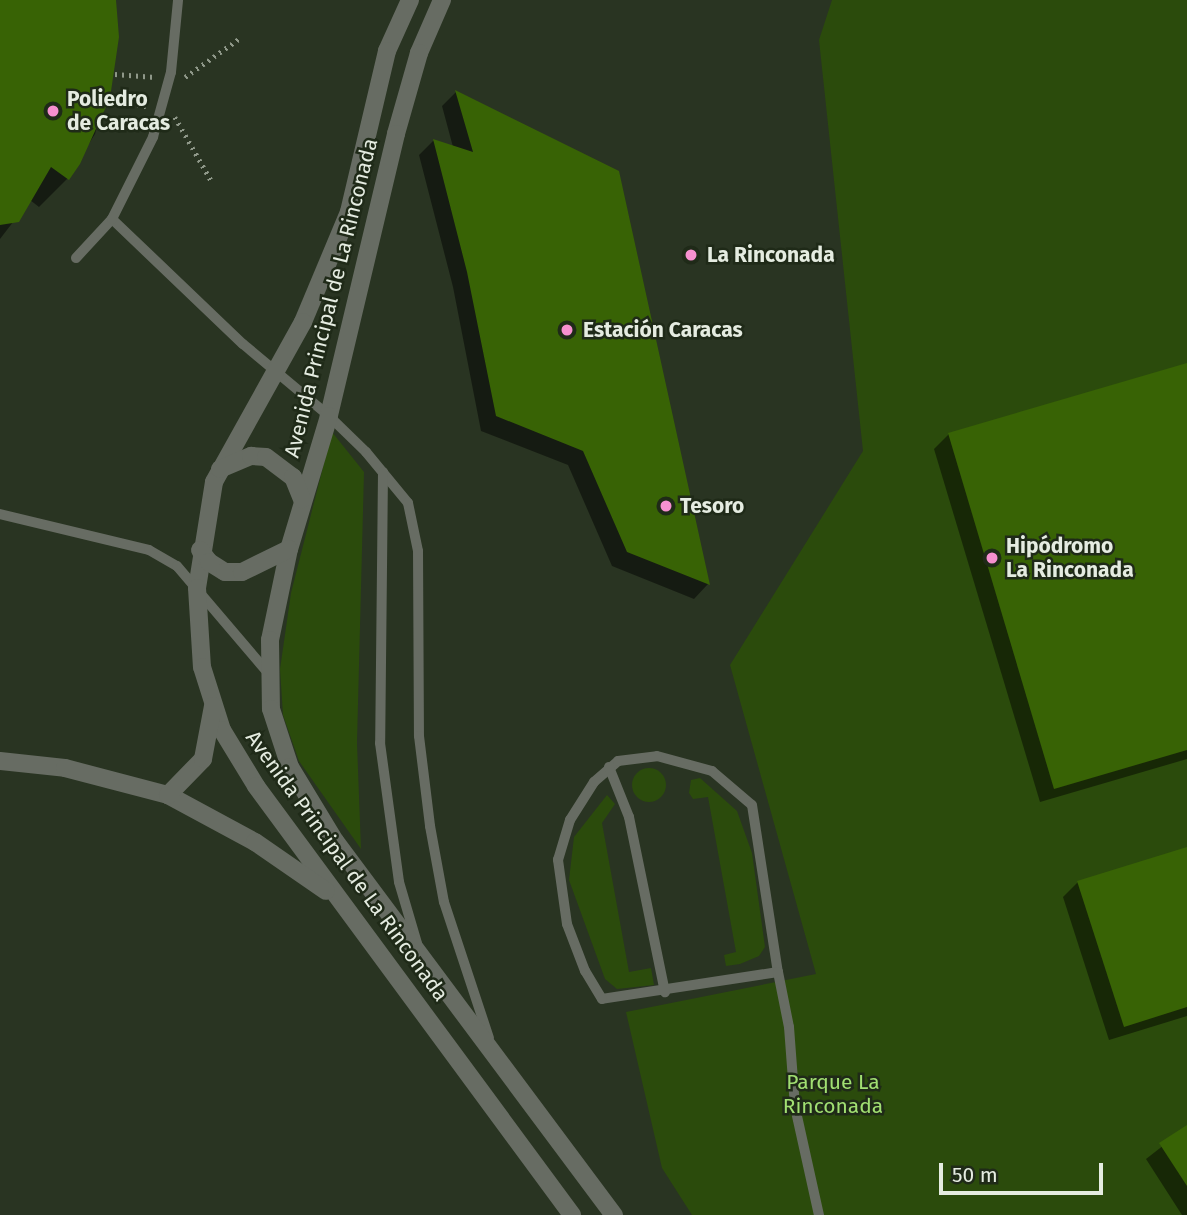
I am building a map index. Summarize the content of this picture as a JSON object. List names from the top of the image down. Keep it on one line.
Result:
{"streets":{"street":["Avenida Principal de La Rinconada"]},"parks":["Parque La Rinconada"],"places":["Poliedro de Caracas","La Rinconada","Estación Caracas","Tesoro","Hipódromo La Rinconada"],"scale_bar":"50 m"}
